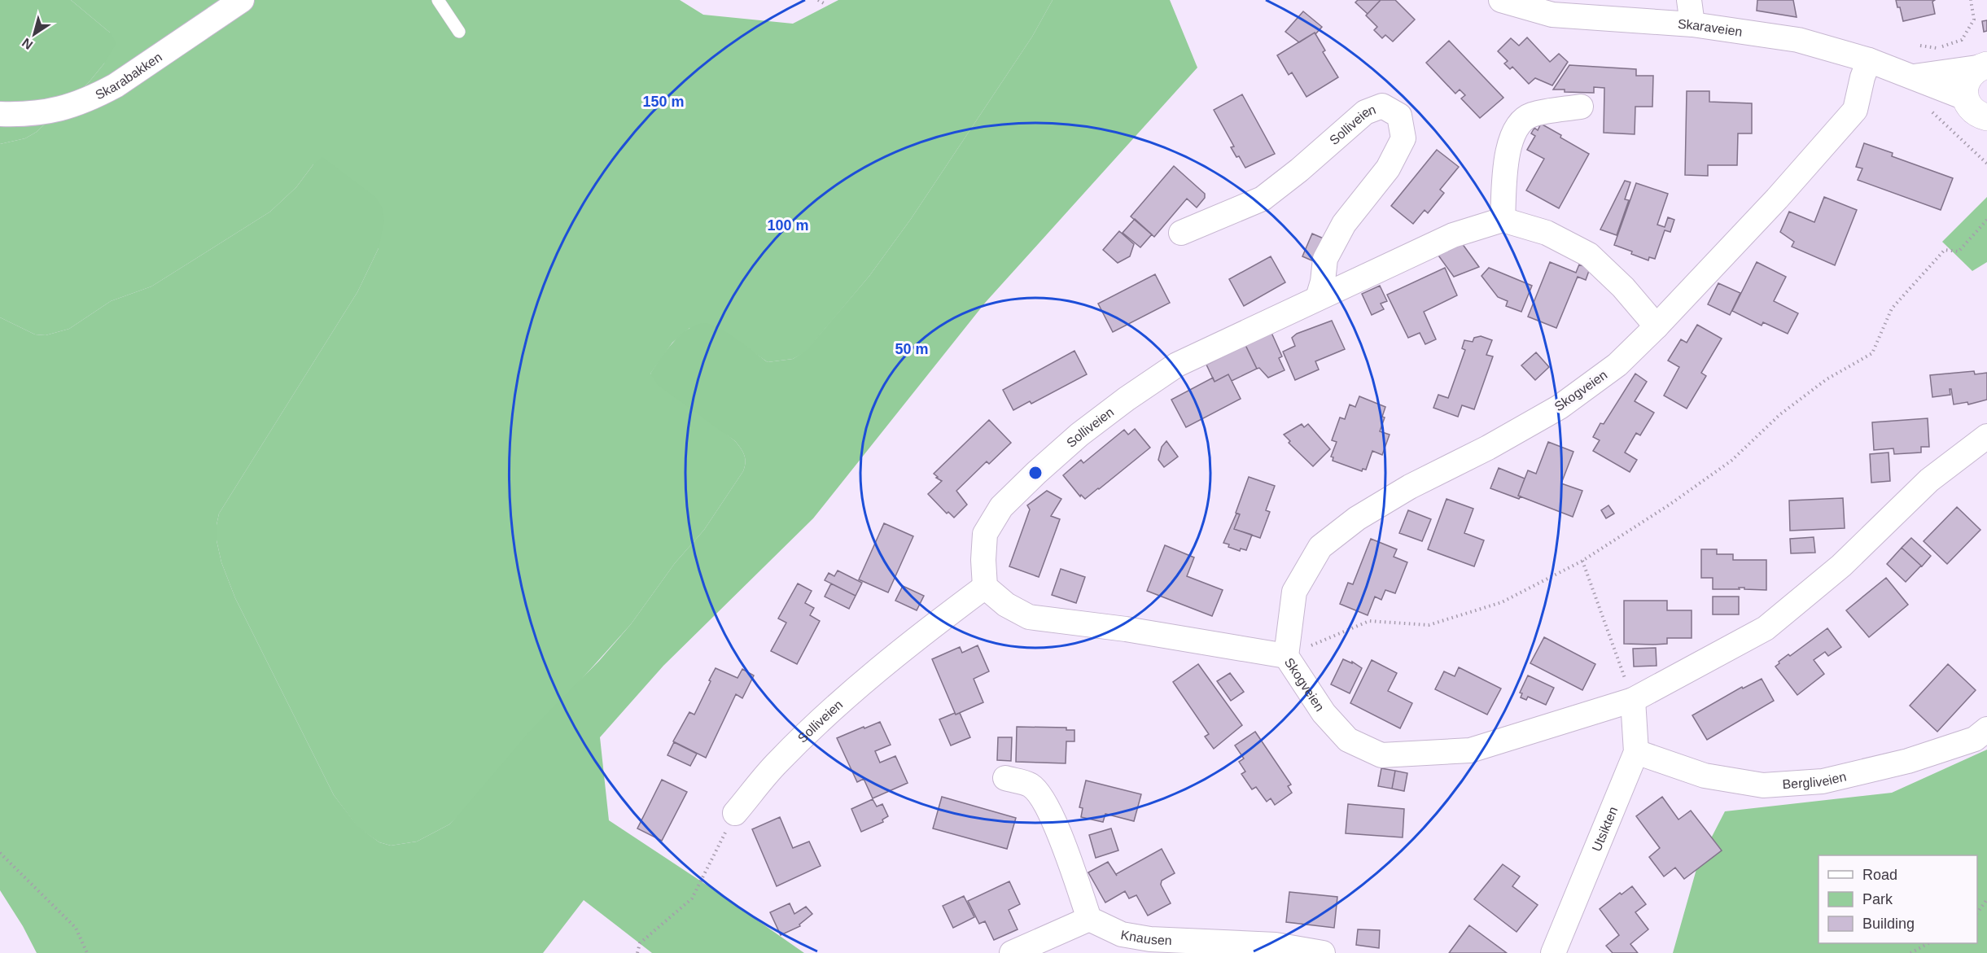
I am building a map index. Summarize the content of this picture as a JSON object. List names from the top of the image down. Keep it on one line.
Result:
{"streets":{"street":["Skaraveien","Skarabakken","Solliveien","Skogveien","Bergliveien","Utsikten","Knausen"]},"crossings":[["Skaraveien","Skogveien"],["Skogveien","Utsikten"],["Bergliveien","Utsikten"]],"legend":["Road","Park","Building"],"north":"bottom left","rings":["150 m","100 m","50 m"]}
